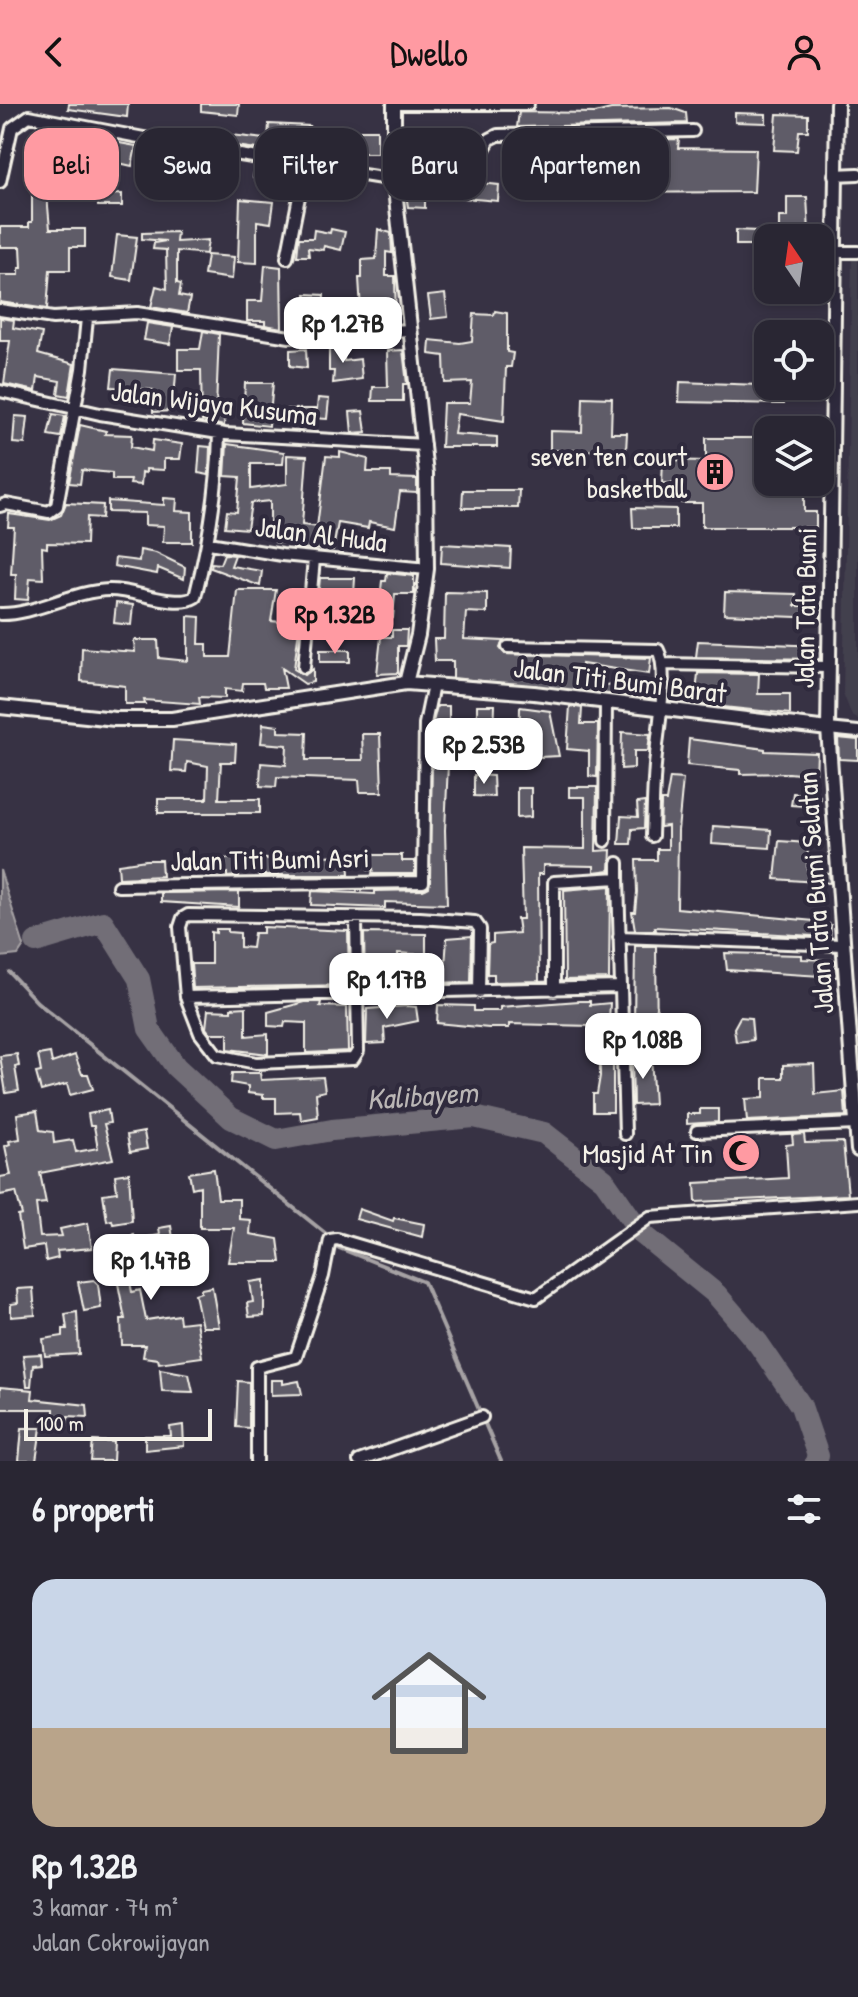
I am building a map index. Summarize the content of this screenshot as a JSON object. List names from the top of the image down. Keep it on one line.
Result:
{"streets":{"street":["Jalan Wijaya Kusuma","Jalan Al Huda","Jalan Tata Bumi","Jalan Titi Bumi Barat","Jalan Titi Bumi Asri","Jalan Tata Bumi Selatan"]},"crossings":[["Jalan Tata Bumi","Jalan Titi Bumi Barat"],["Jalan Tata Bumi","Jalan Tata Bumi Selatan"],["Jalan Titi Bumi Barat","Jalan Titi Bumi Asri"],["Jalan Titi Bumi Barat","Jalan Tata Bumi Selatan"]],"water":["Kalibayem"],"places":{"building":["seven ten court basketball"],"mosque":["Masjid At Tin"]},"scale_bar":"100 m","north":"top","page":{"header":"Dwello","chip":["Beli","Sewa","Filter","Baru","Apartemen"],"price":["Rp 1.27B","Rp 1.32B","Rp 2.53B","Rp 1.17B","Rp 1.08B","Rp 1.47B"],"scale":"100 m","heading":"6 properti","list":[{"name":"Rp 1.32B","note":"3 kamar · 74 m² · Jalan Cokrowijayan"}]}}
